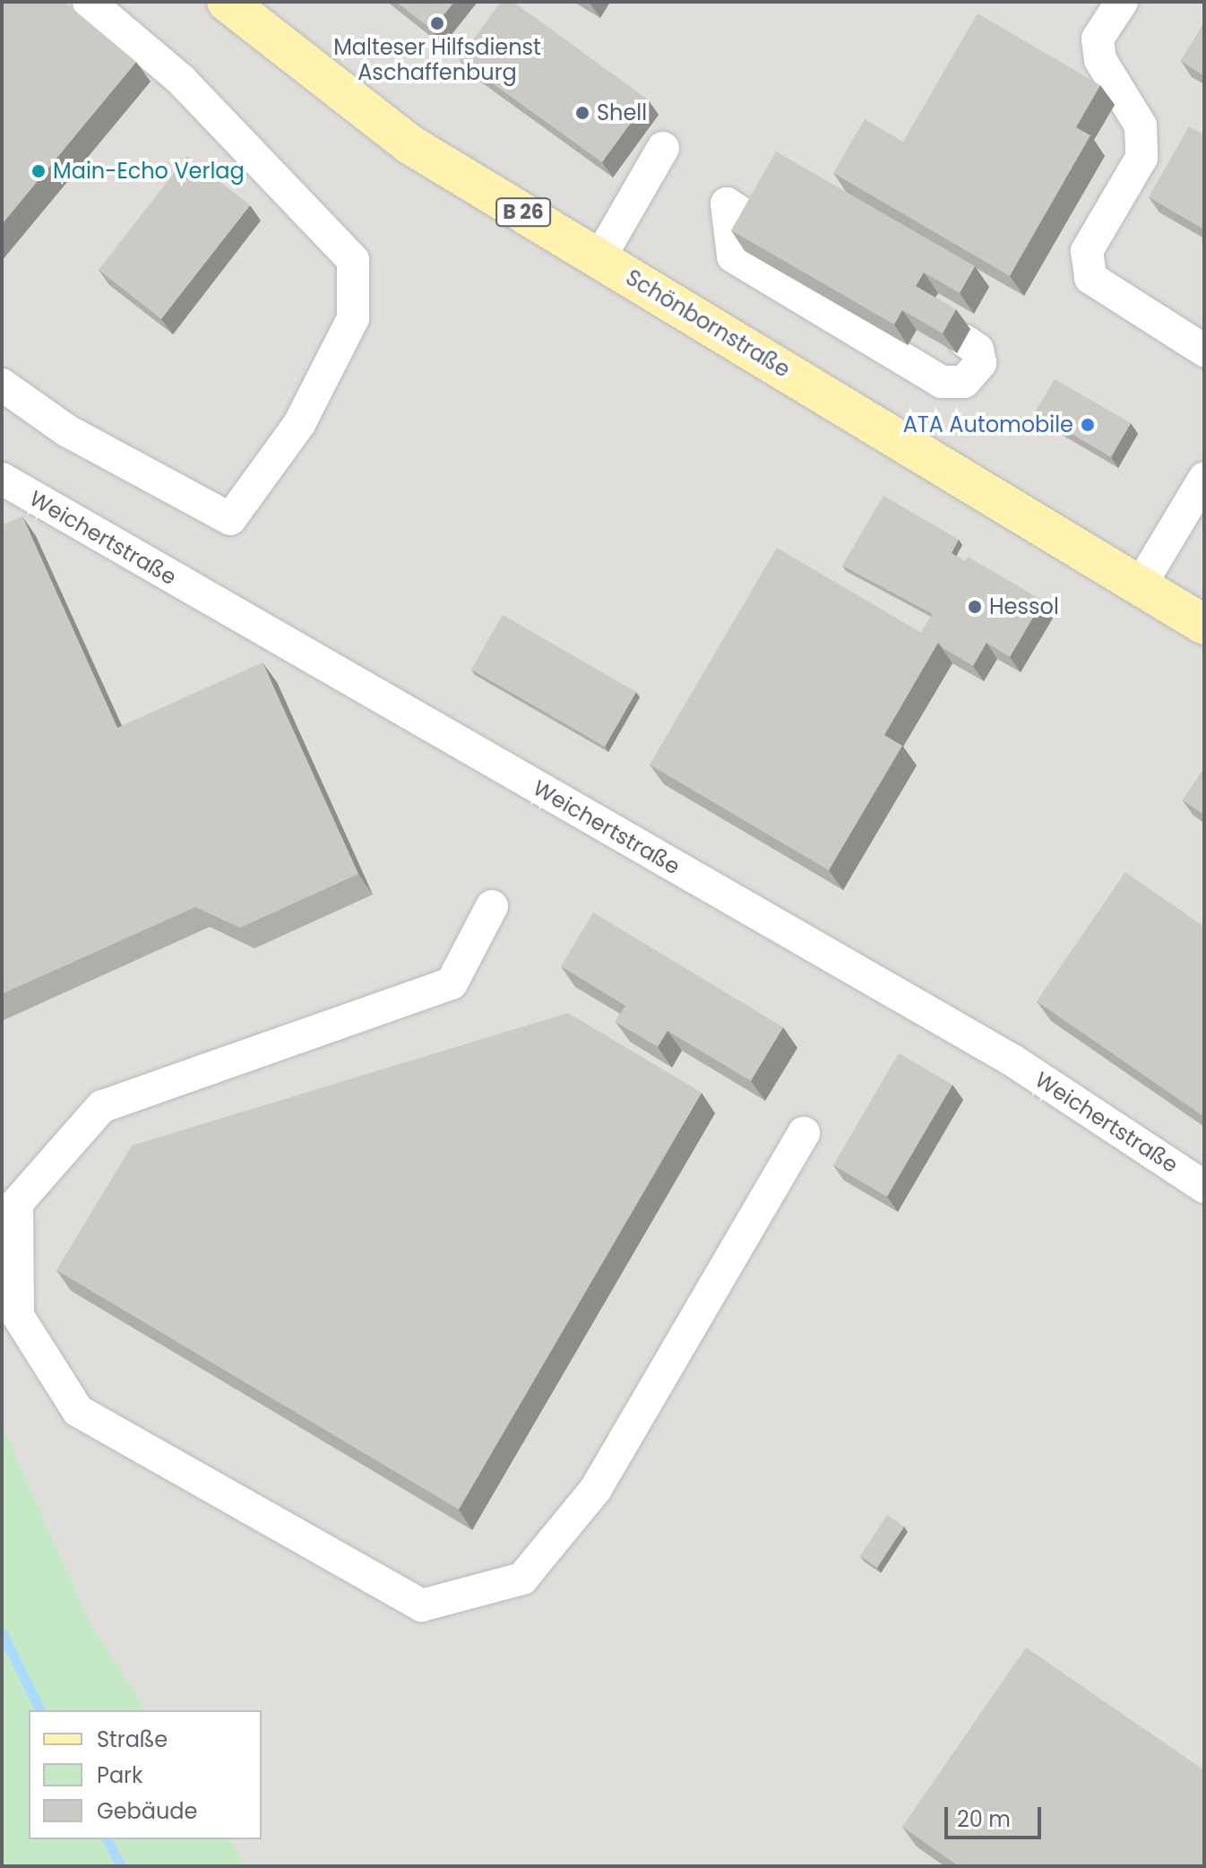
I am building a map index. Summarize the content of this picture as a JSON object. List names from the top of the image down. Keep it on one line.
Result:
{"streets":{"main road":["B 26","Schönbornstraße"],"street":["Weichertstraße"]},"places":["Malteser Hilfsdienst Aschaffenburg","Shell","Main-Echo Verlag","ATA Automobile","Hessol"],"legend":["Straße","Park","Gebäude"],"scale_bar":"20 m"}
